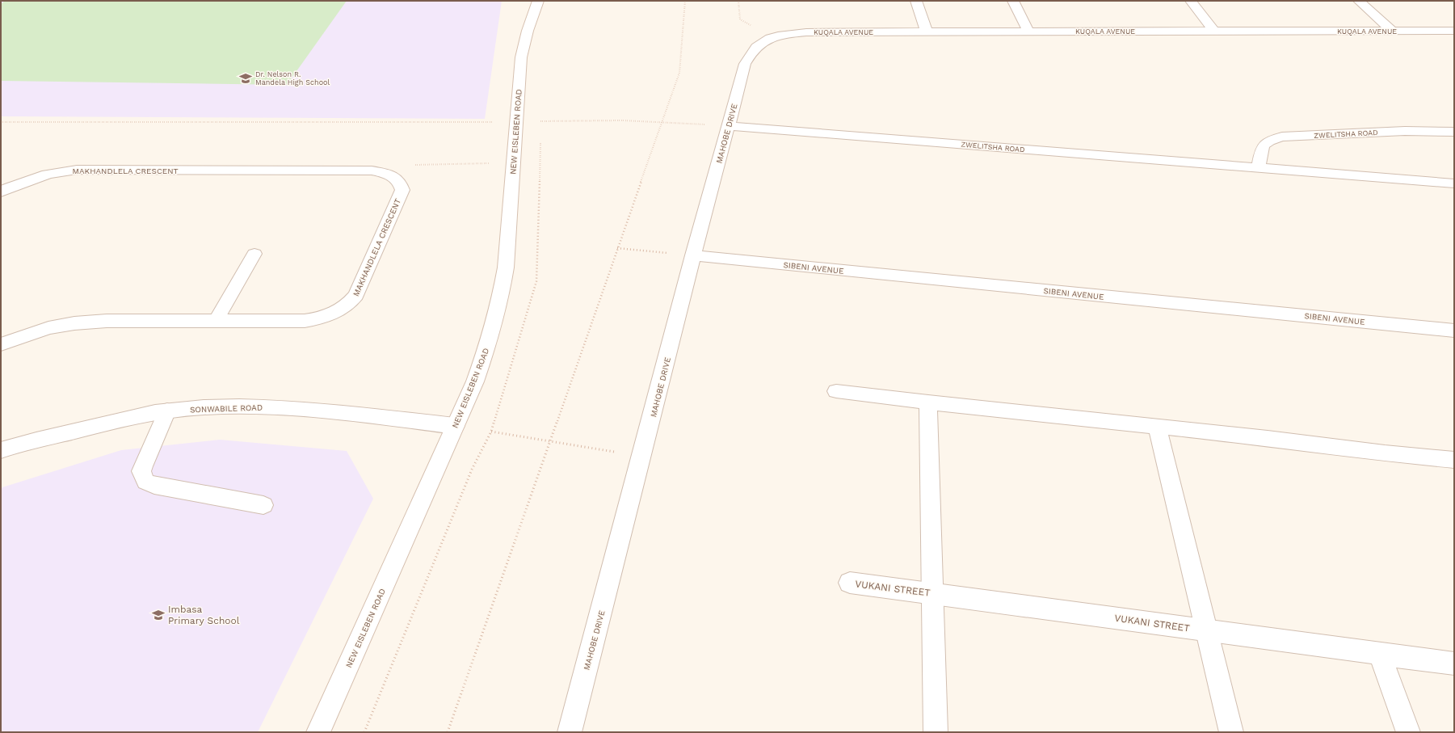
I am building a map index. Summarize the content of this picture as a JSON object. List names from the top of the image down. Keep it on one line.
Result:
{"streets":{"street":["KUQALA AVENUE","NEW EISLEBEN ROAD","MAHOBE DRIVE","ZWELITSHA ROAD","MAKHANDLELA CRESCENT","SIBENI AVENUE","SONWABILE ROAD","VUKANI STREET"]},"crossings":[["KUQALA AVENUE","MAHOBE DRIVE"],["NEW EISLEBEN ROAD","SONWABILE ROAD"],["MAHOBE DRIVE","ZWELITSHA ROAD"],["MAHOBE DRIVE","SIBENI AVENUE"]],"places":{"school or university":["Dr. Nelson R. Mandela High School","Imbasa Primary School"]}}
